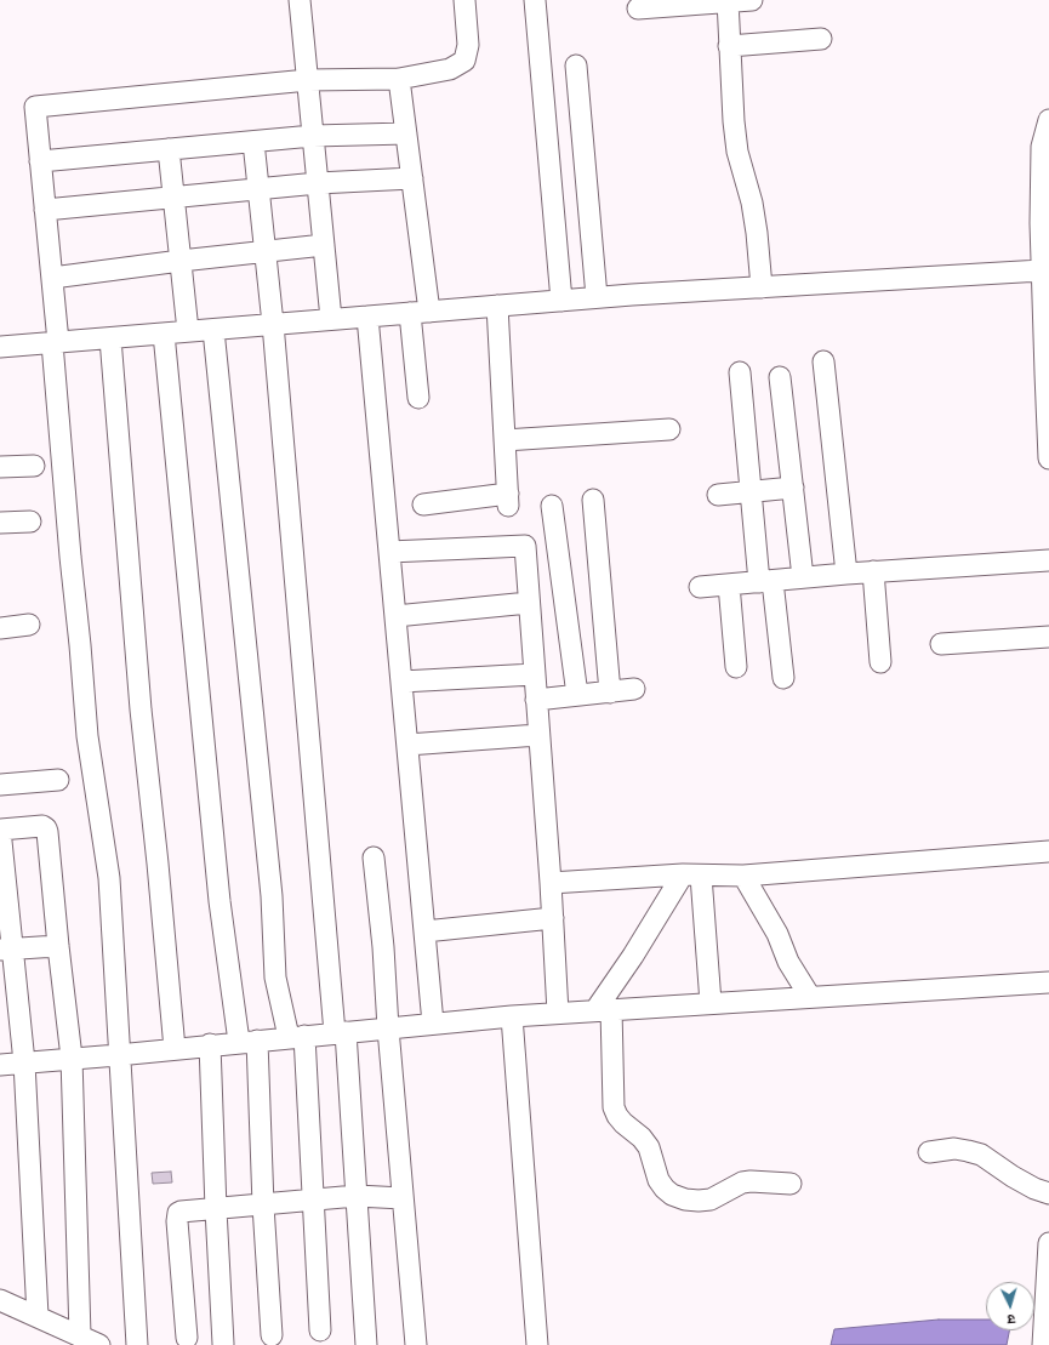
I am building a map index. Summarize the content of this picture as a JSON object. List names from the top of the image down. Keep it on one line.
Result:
{"north":"bottom"}
